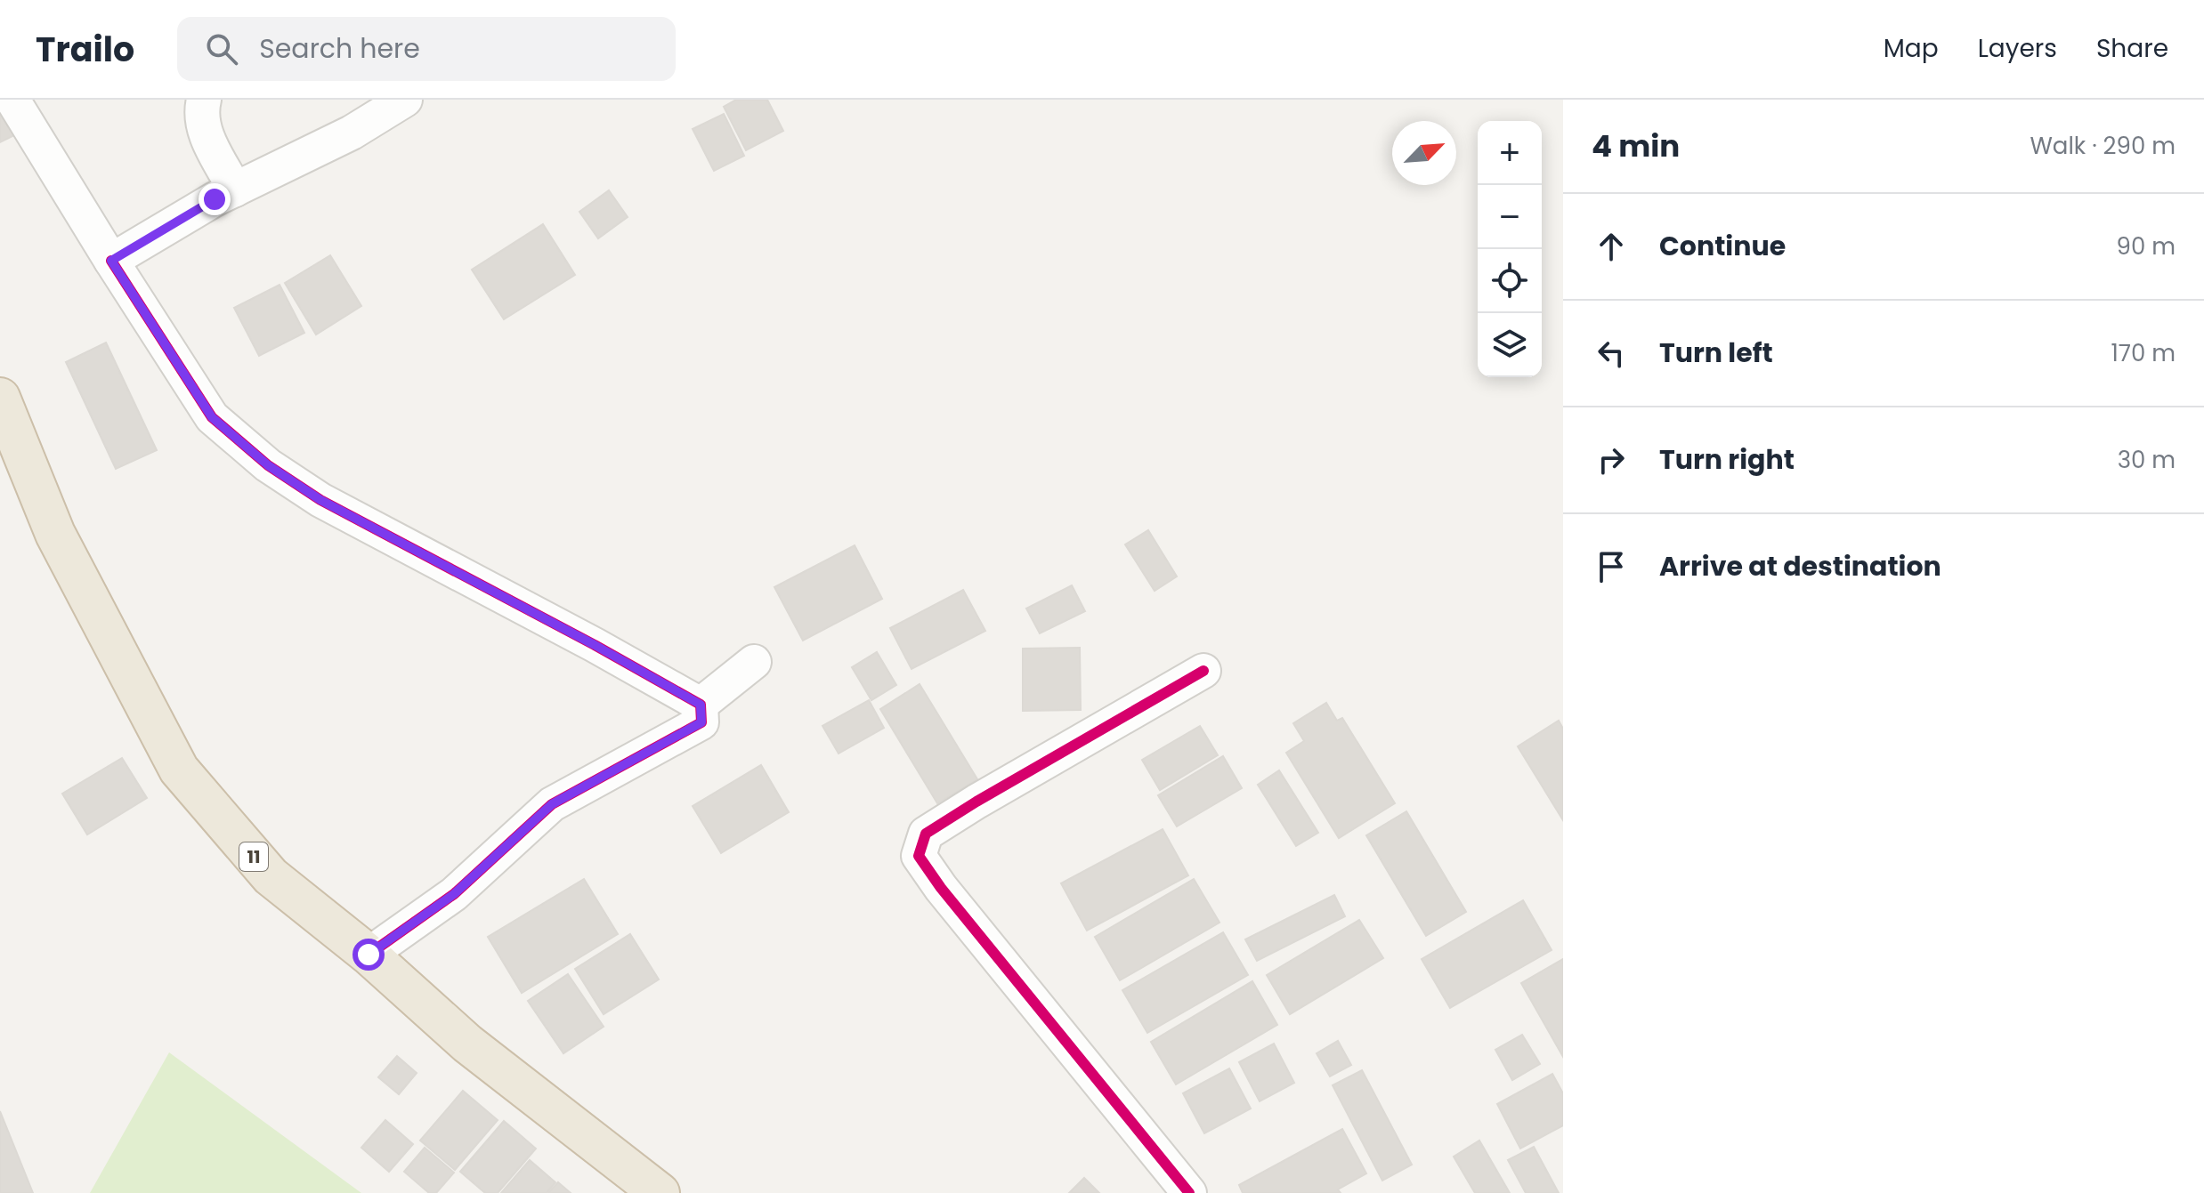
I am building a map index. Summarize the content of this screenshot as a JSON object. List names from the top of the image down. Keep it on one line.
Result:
{"streets":{"highway":["11"]},"north":"top right","page":{"header":"Trailo","search":"Search here","nav":["Map","Layers","Share"],"heading":["4 min","Walk · 290 m"],"map_buttons":["+","−"],"list":[["Continue","90 m"],["Turn left","170 m"],["Turn right","30 m"],"Arrive at destination"]}}
